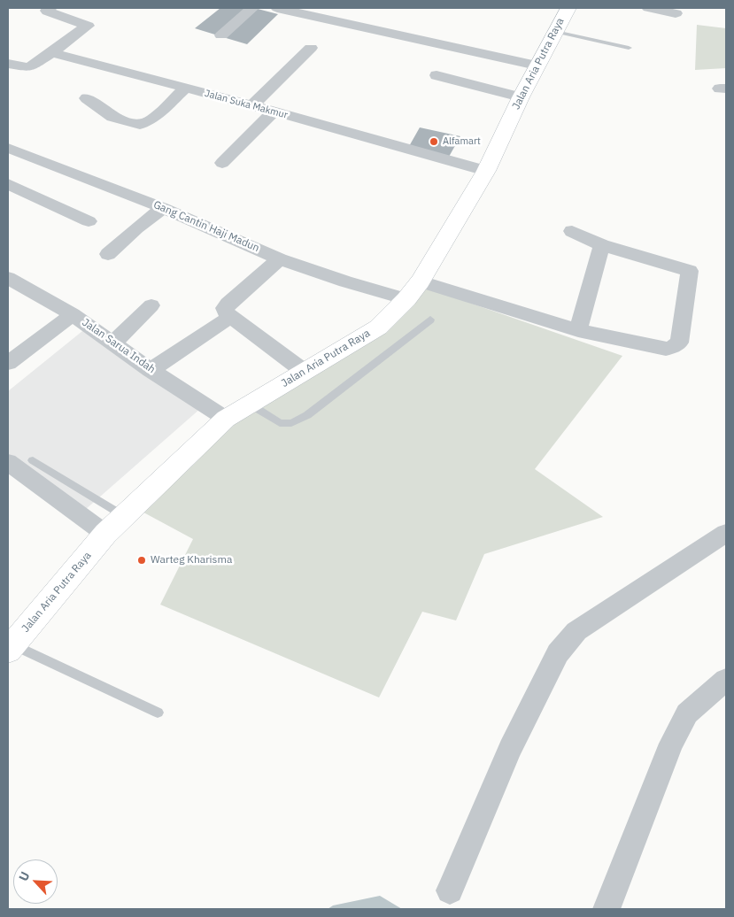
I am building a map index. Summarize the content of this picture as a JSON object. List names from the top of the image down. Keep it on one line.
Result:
{"streets":{"main road":["Jalan Aria Putra Raya"],"street":["Jalan Suka Makmur","Gang Cantin Haji Madun","Jalan Sarua Indah"]},"crossings":[["Jalan Aria Putra Raya","Jalan Suka Makmur"],["Jalan Aria Putra Raya","Gang Cantin Haji Madun"],["Jalan Aria Putra Raya","Jalan Sarua Indah"]],"places":["Alfamart","Warteg Kharisma"],"north":"top left"}
